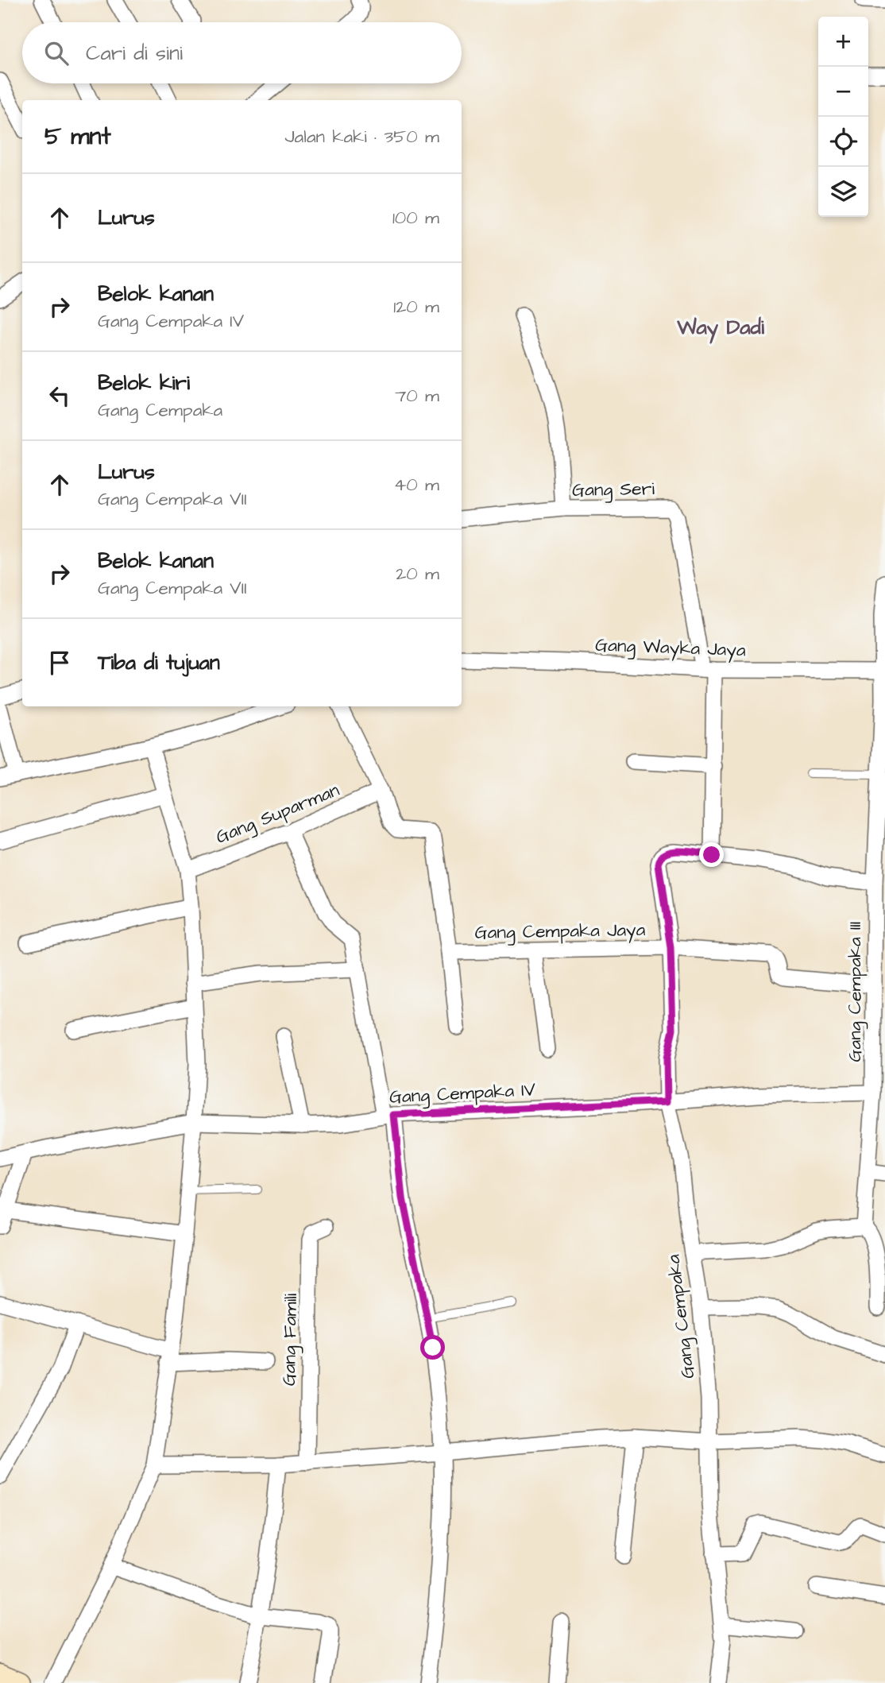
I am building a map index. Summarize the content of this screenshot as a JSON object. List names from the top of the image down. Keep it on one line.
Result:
{"streets":{"street":["Gang Seri","Gang Wayka Jaya","Gang Suparman","Gang Cempaka Jaya","Gang Cempaka III","Gang Cempaka IV","Gang Cempaka","Gang Famili"]},"crossings":[["Gang Seri","Gang Wayka Jaya"],["Gang Wayka Jaya","Gang Cempaka III"],["Gang Cempaka Jaya","Gang Cempaka III"],["Gang Cempaka Jaya","Gang Cempaka"],["Gang Cempaka III","Gang Cempaka IV"],["Gang Cempaka IV","Gang Cempaka"]],"districts":["Way Dadi"],"page":{"map_buttons":["+","−"],"search":"Cari di sini","heading":["5 mnt","Jalan kaki · 350 m"],"list":[["Lurus","100 m"],["Belok kanan","Gang Cempaka IV","120 m"],["Belok kiri","Gang Cempaka","70 m"],["Lurus","Gang Cempaka VII","40 m"],["Belok kanan","Gang Cempaka VII","20 m"],"Tiba di tujuan"]}}
